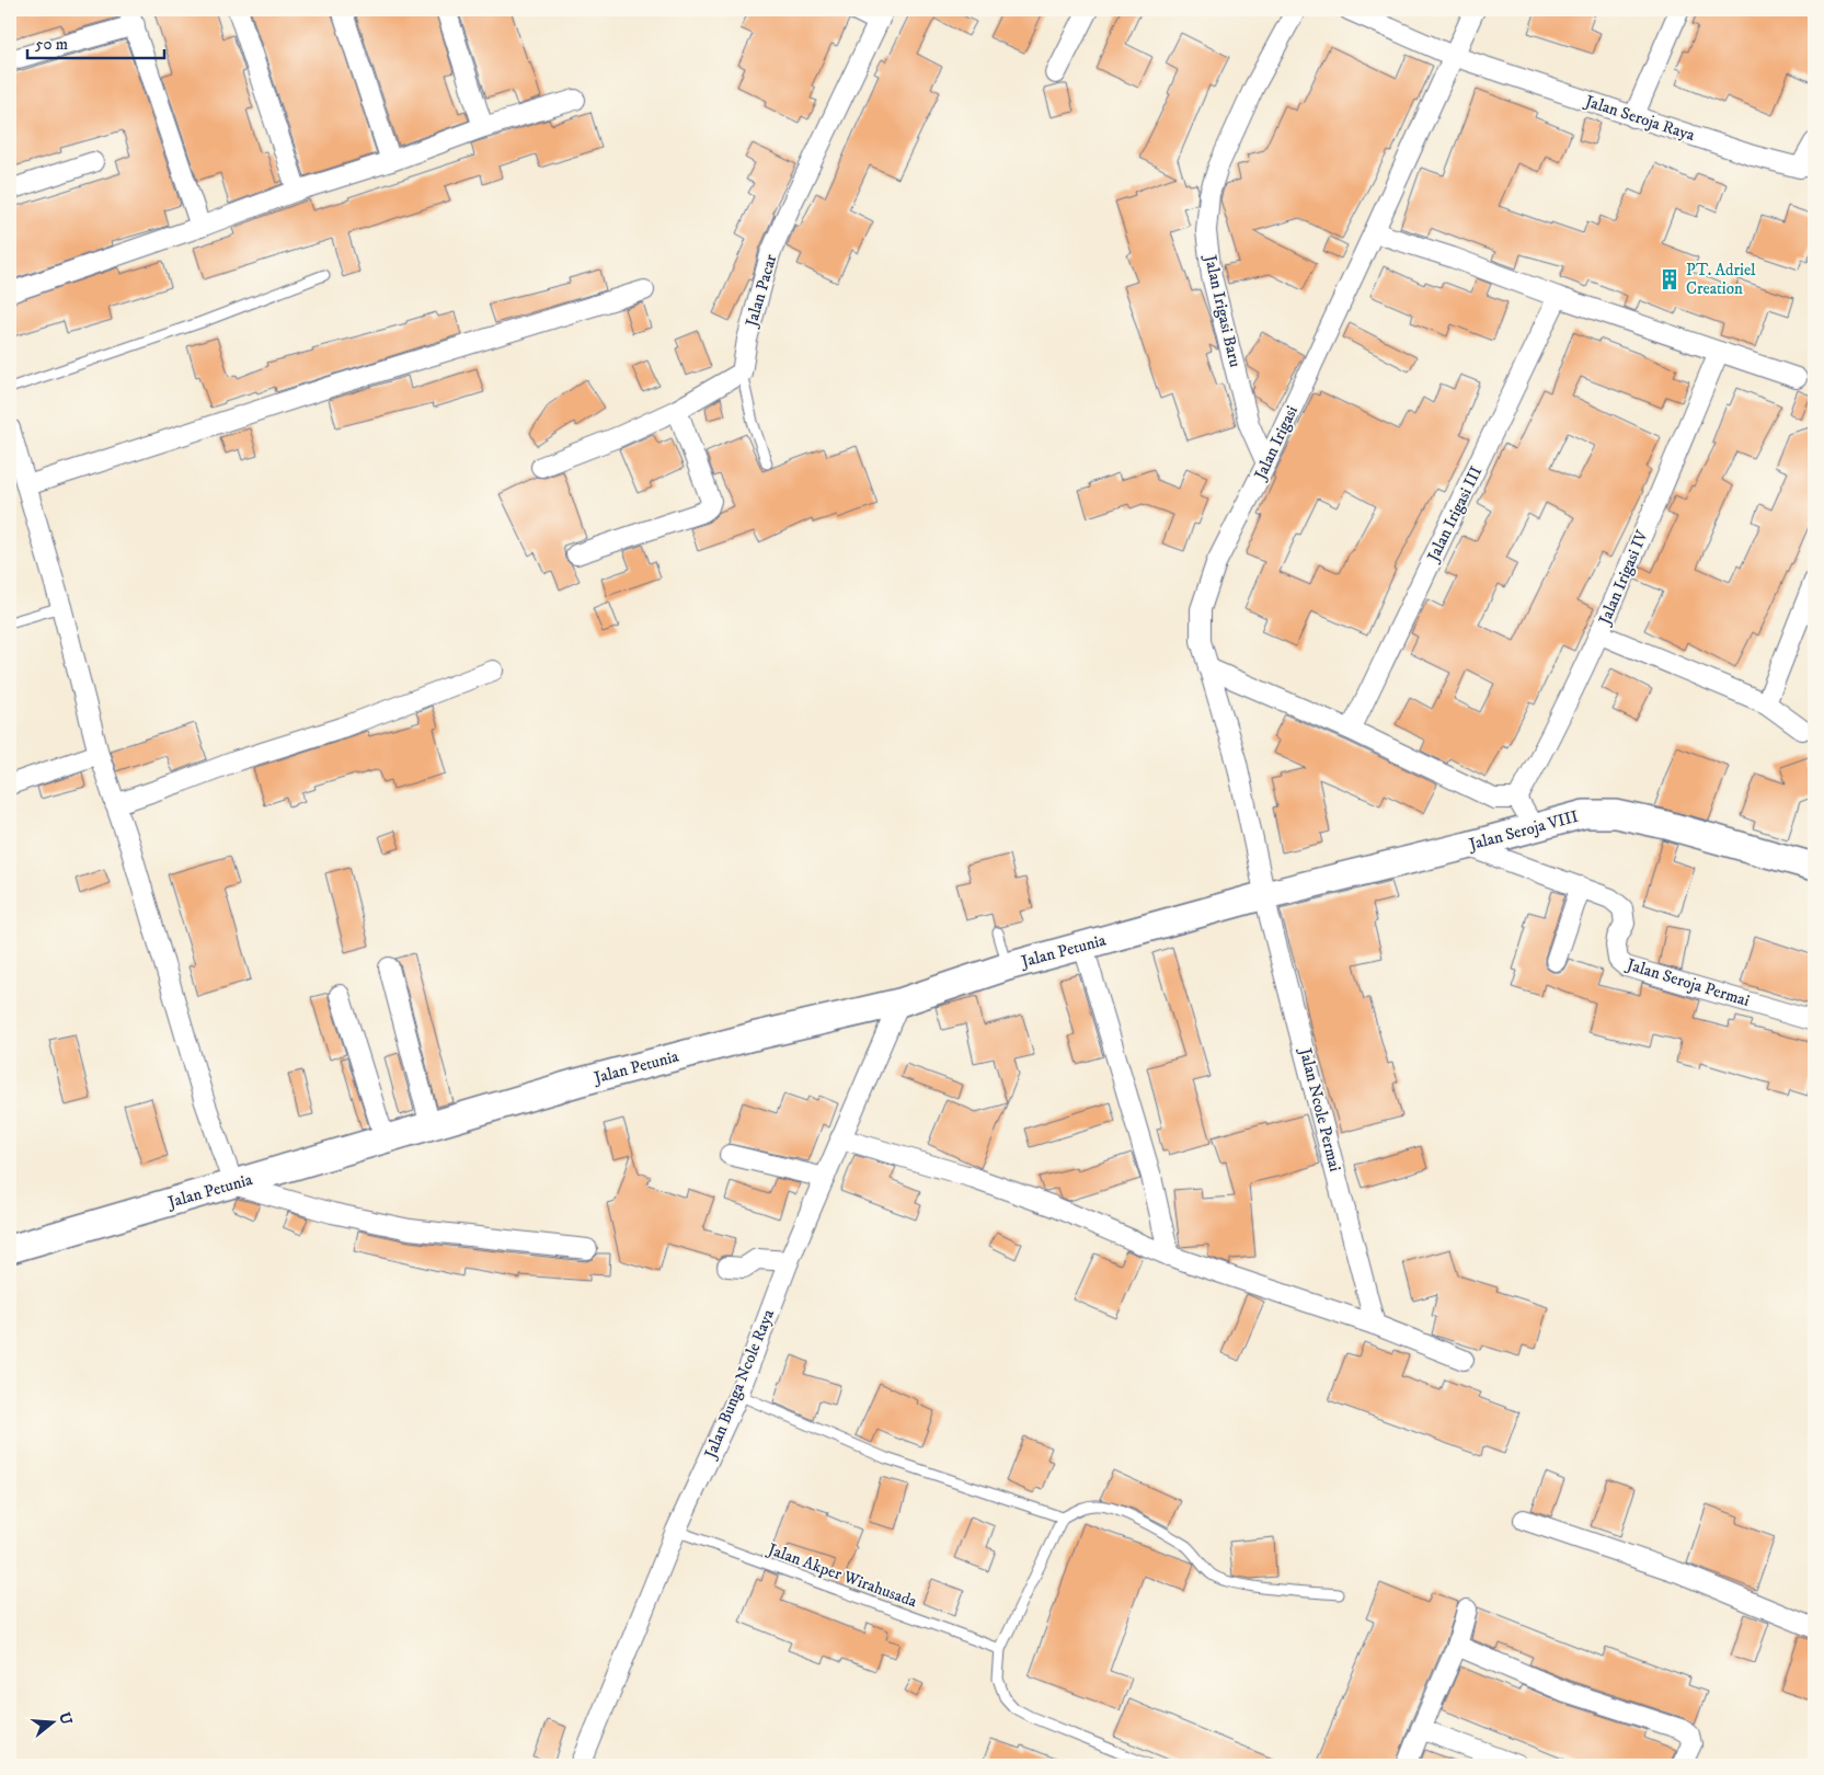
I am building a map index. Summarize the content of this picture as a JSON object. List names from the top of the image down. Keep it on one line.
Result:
{"streets":{"street":["Jalan Seroja Raya","Jalan Pacar","Jalan Irigasi Baru","Jalan Irigasi","Jalan Irigasi III","Jalan Irigasi IV","Jalan Seroja VIII","Jalan Petunia","Jalan Seroja Permai","Jalan Ncole Permai","Jalan Bunga Ncole Raya"],"lane":["Jalan Akper Wirahusada"]},"crossings":[["Jalan Seroja Raya","Jalan Irigasi"],["Jalan Irigasi Baru","Jalan Irigasi"],["Jalan Irigasi","Jalan Seroja VIII"],["Jalan Irigasi","Jalan Petunia"],["Jalan Irigasi","Jalan Ncole Permai"],["Jalan Seroja VIII","Jalan Petunia"],["Jalan Seroja VIII","Jalan Seroja Permai"],["Jalan Seroja VIII","Jalan Ncole Permai"],["Jalan Petunia","Jalan Ncole Permai"],["Jalan Petunia","Jalan Bunga Ncole Raya"],["Jalan Bunga Ncole Raya","Jalan Akper Wirahusada"]],"places":{"building":["PT. Adriel Creation"]},"scale_bar":"50 m","north":"right"}
